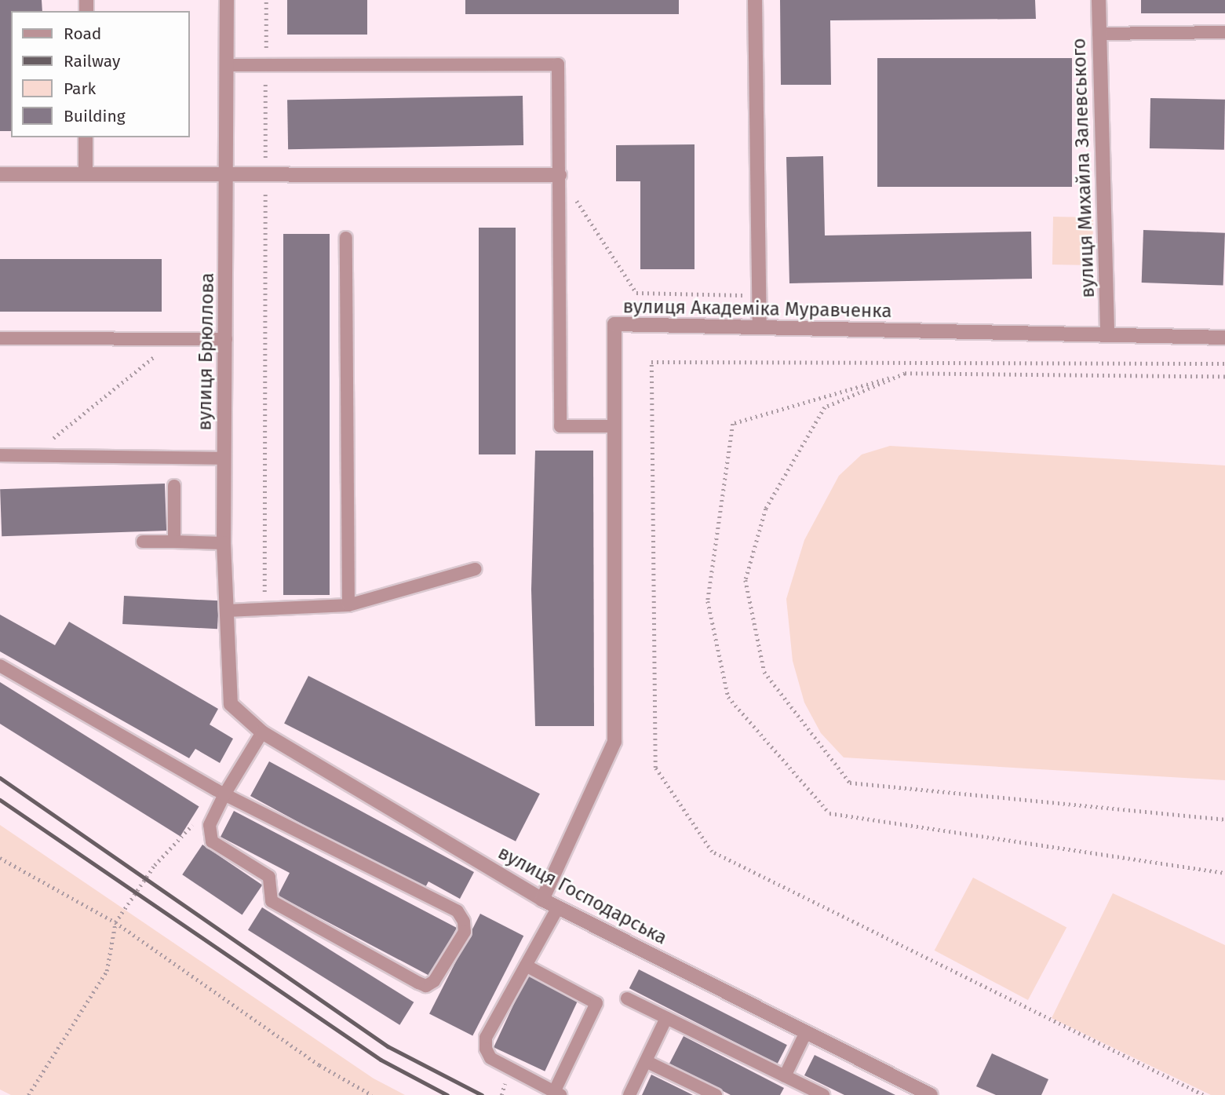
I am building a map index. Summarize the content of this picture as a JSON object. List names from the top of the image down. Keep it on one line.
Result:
{"streets":{"street":["вулиця Михайла Залевського","вулиця Академіка Муравченка","вулиця Брюллова","вулиця Господарська"]},"crossings":[["вулиця Михайла Залевського","вулиця Академіка Муравченка"],["вулиця Академіка Муравченка","вулиця Господарська"],["вулиця Брюллова","вулиця Господарська"]],"legend":["Road","Railway","Park","Building"]}
